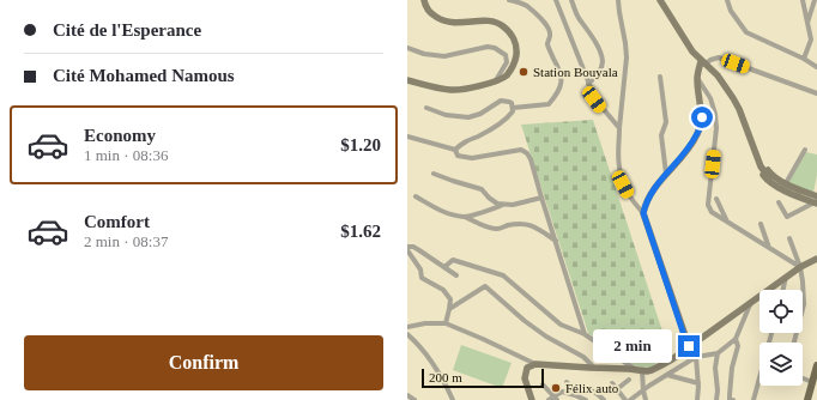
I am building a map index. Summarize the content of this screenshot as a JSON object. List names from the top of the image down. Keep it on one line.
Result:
{"places":["Station Bouyala","Félix auto"],"scale_bar":"200 m","page":{"banner":["Cité de l'Esperance","Cité Mohamed Namous"],"list":[{"name":"Economy","note":"1 min · 08:36","value":"$1.20"},{"name":"Comfort","note":"2 min · 08:37","value":"$1.62"}],"buttons":"Confirm","bubble":"2 min","scale":"200 m"}}
